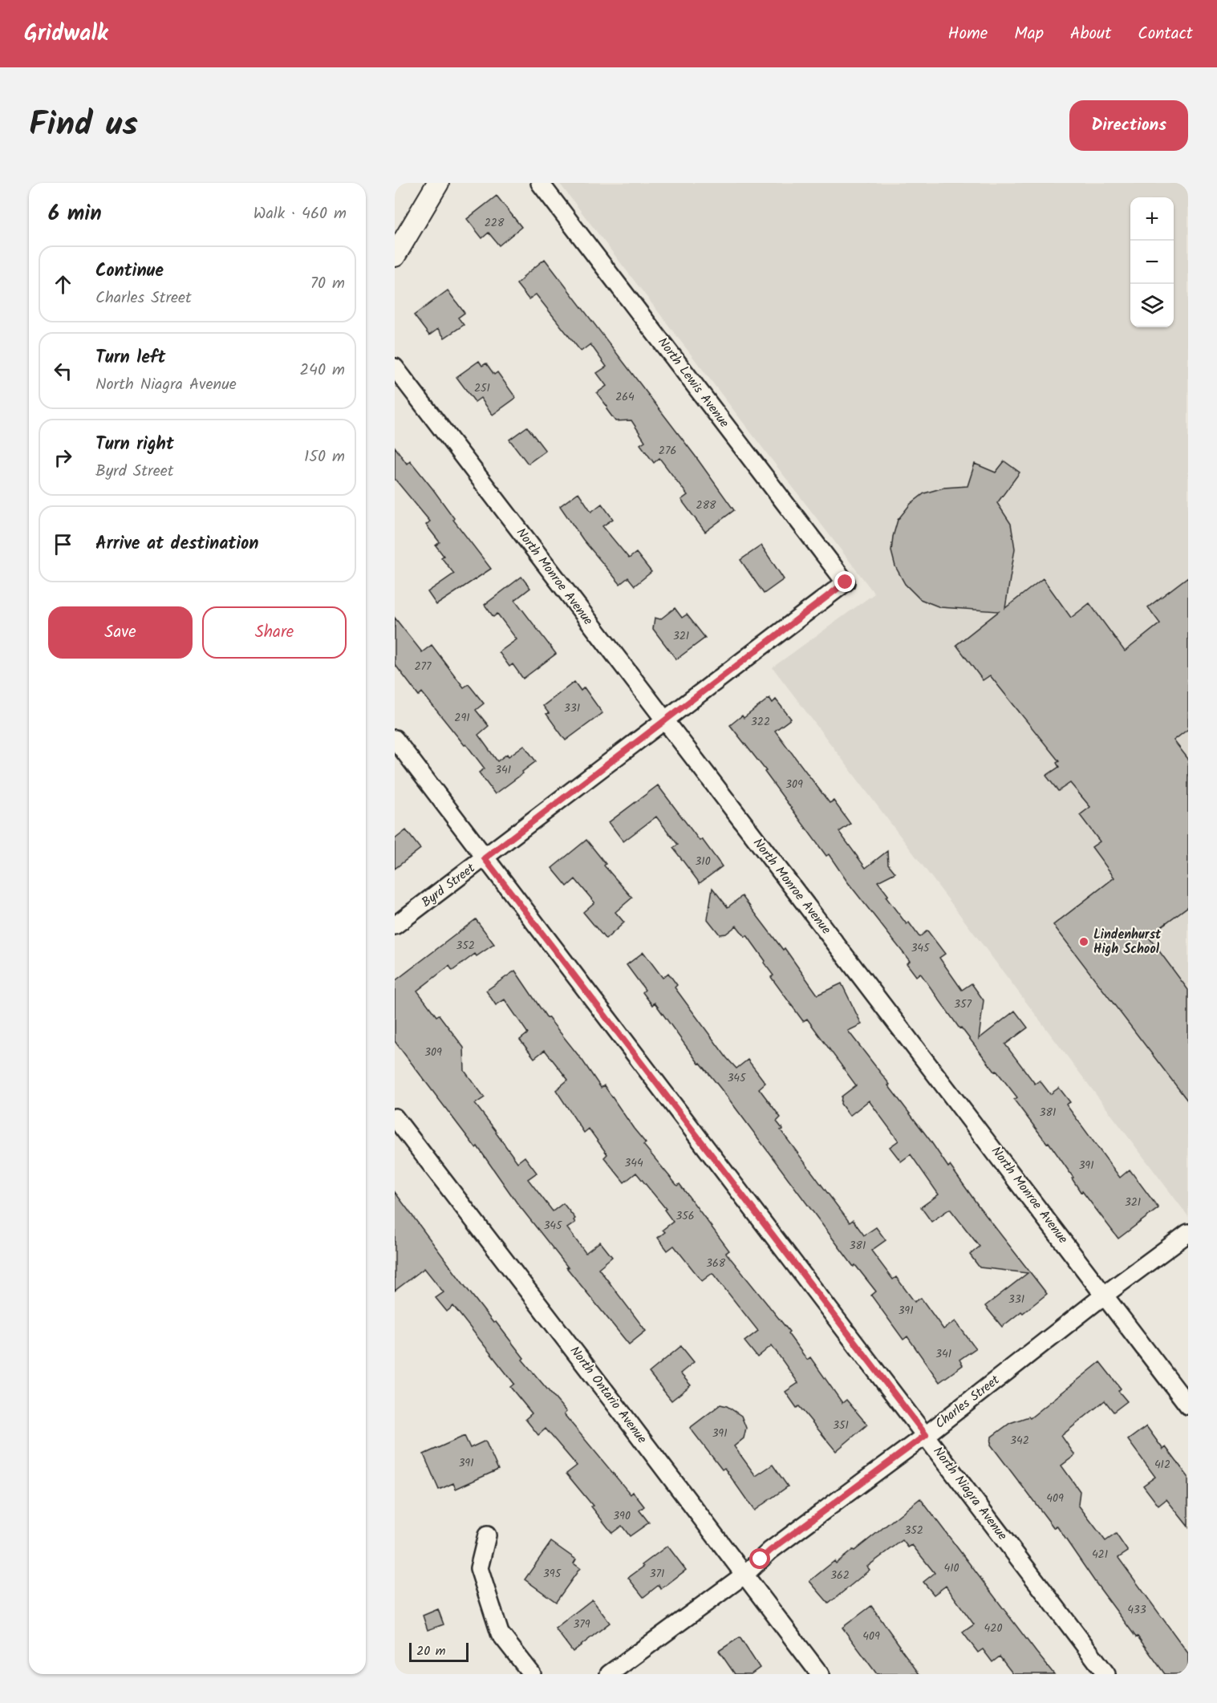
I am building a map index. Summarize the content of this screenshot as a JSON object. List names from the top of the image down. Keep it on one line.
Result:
{"streets":{"street":["North Lewis Avenue","North Monroe Avenue","Byrd Street","North Ontario Avenue","Charles Street","North Niagra Avenue"]},"crossings":[["North Lewis Avenue","Byrd Street"],["North Monroe Avenue","Byrd Street"],["North Monroe Avenue","Charles Street"],["Byrd Street","North Niagra Avenue"],["North Ontario Avenue","Charles Street"],["Charles Street","North Niagra Avenue"]],"places":["Lindenhurst High School"],"house_numbers":["228","251","264","276","288","321","277","331","291","322","341","309","310","352","345","357","309","345","381","344","391","321","356","345","381","368","331","391","341","351","391","342","391","412","409","390","352","421","410","395","371","362","433","379","420","409"],"scale_bar":"20 m","page":{"header":"Gridwalk","nav":["Home","Map","About","Contact"],"title":"Find us","buttons":["Directions",["Save","Share"]],"heading":["6 min","Walk · 460 m"],"map_buttons":["+","−"],"list":[["Continue","Charles Street","70 m"],["Turn left","North Niagra Avenue","240 m"],["Turn right","Byrd Street","150 m"],"Arrive at destination"],"scale":"20 m"}}
